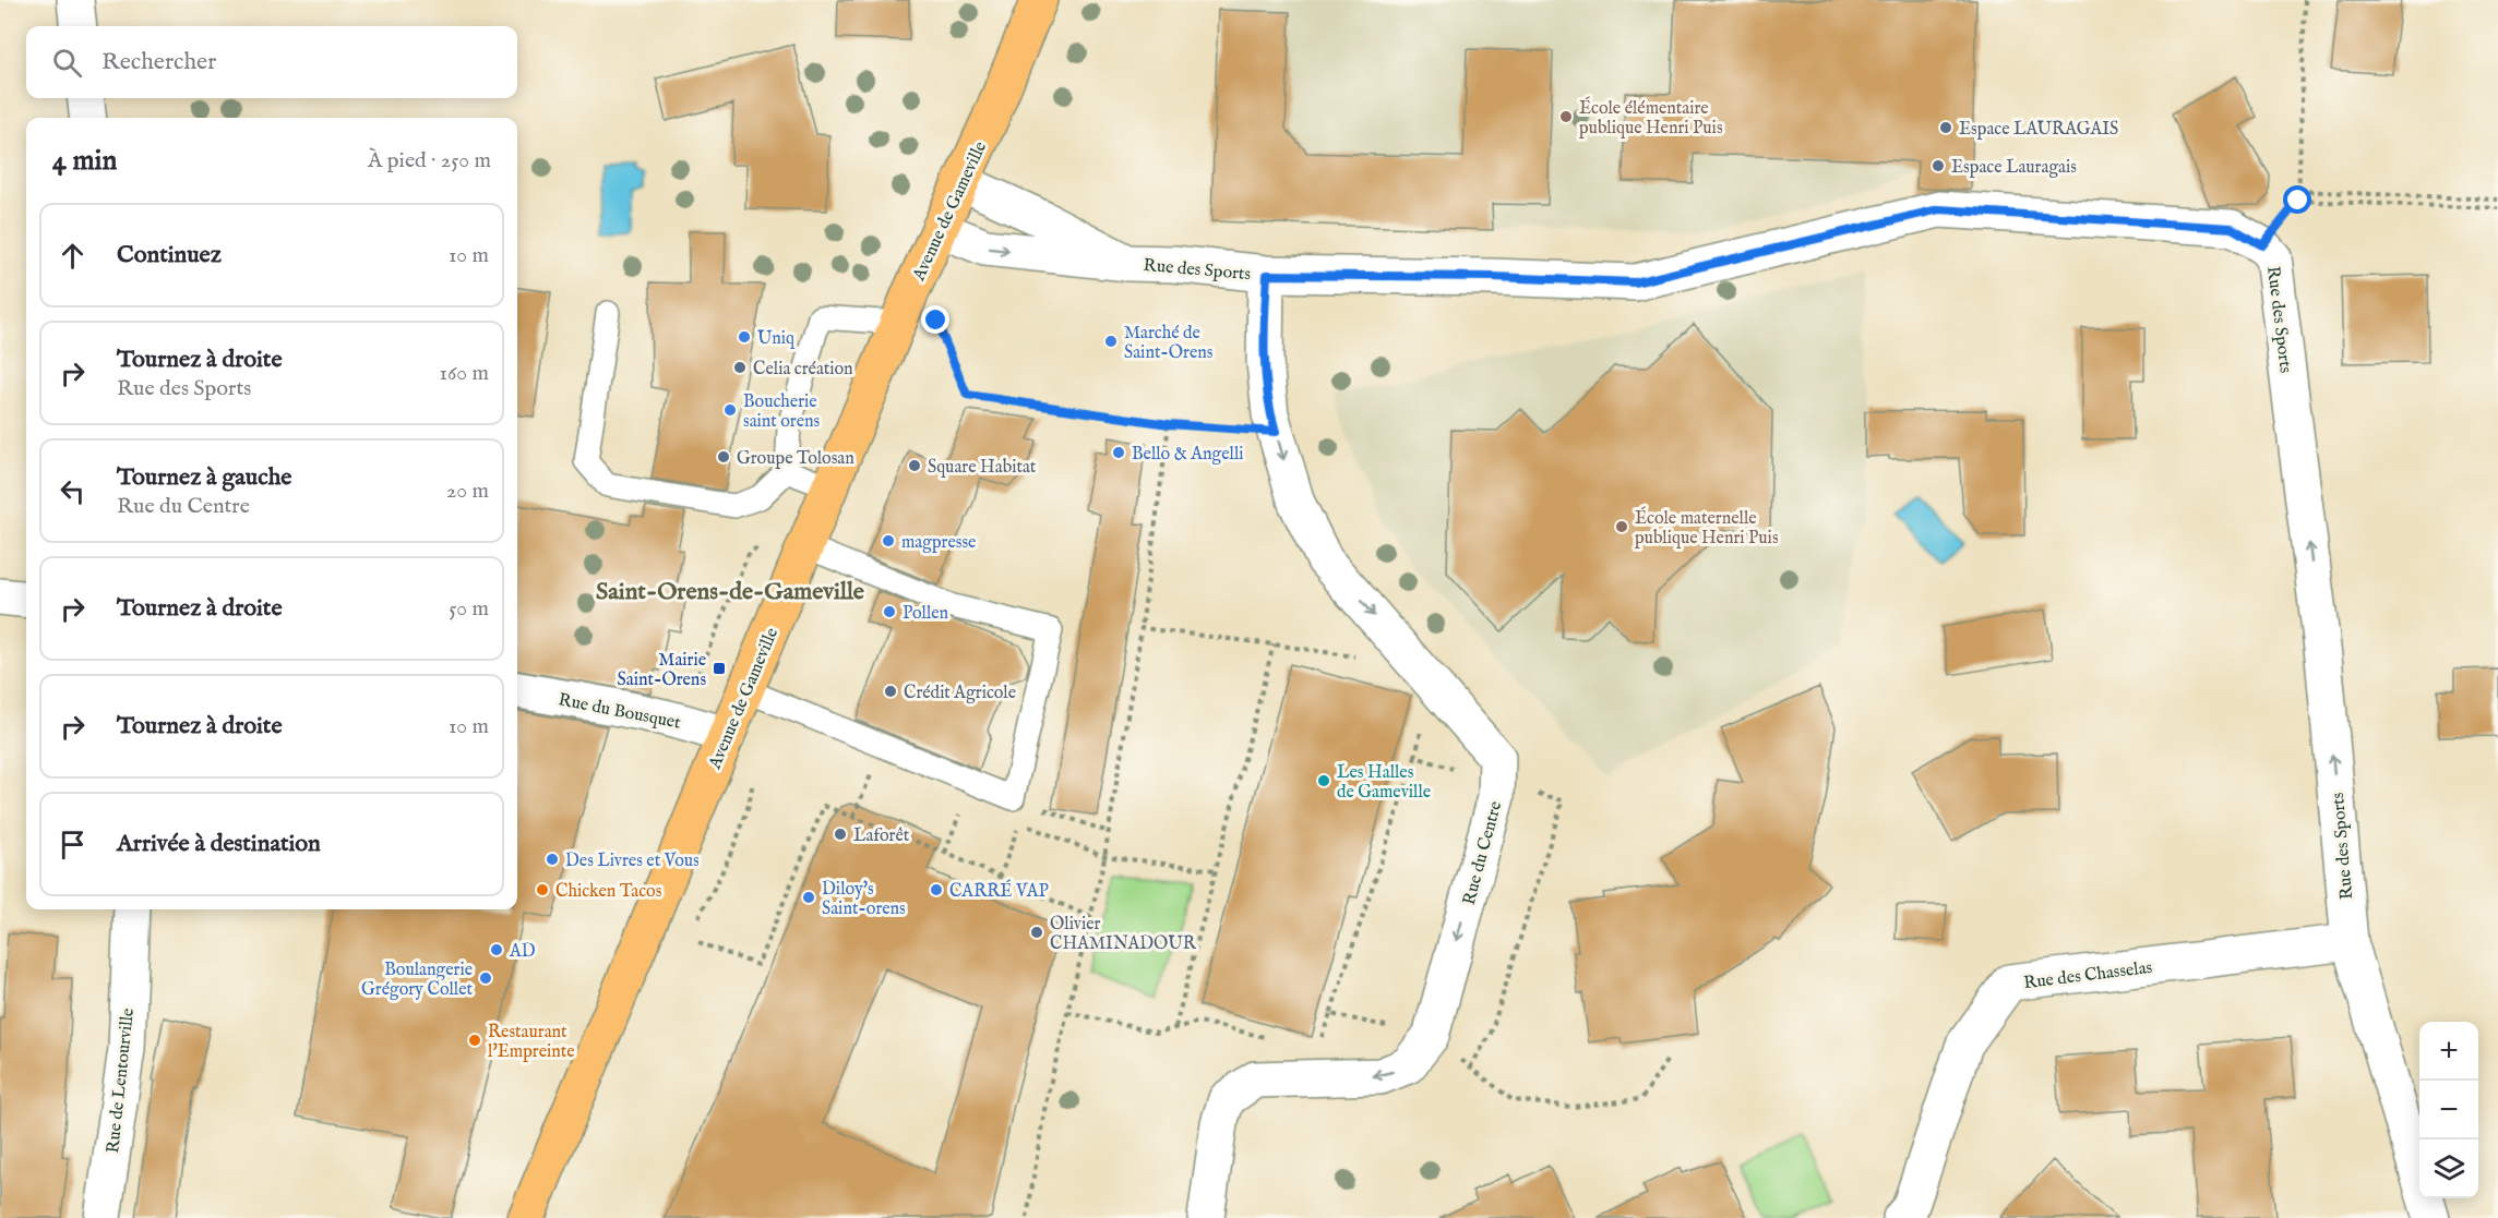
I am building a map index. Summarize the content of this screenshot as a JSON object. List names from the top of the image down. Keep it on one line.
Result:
{"streets":{"main road":["Avenue de Gameville"],"street":["Rue des Sports","Rue du Bousquet","Rue du Centre","Rue des Chasselas","Rue de Lentourville"]},"crossings":[["Avenue de Gameville","Rue des Sports"],["Avenue de Gameville","Rue du Bousquet"],["Rue des Sports","Rue du Centre"],["Rue des Sports","Rue des Chasselas"]],"districts":["Saint-Orens-de-Gameville"],"places":{"other":["École élémentaire publique Henri Puis","Espace LAURAGAIS","Espace Lauragais","Uniq","Marché de Saint-Orens","Celia création","Boucherie saint orens","Bello & Angelli","Groupe Tolosan","Square Habitat","École maternelle publique Henri Puis","magpresse","Pollen","Crédit Agricole","Les Halles de Gameville","Laforêt","Des Livres et Vous","Chicken Tacos","CARRÉ VAP","Diloy's Saint-orens","Olivier CHAMINADOUR","AD","Boulangerie Grégory Collet","Restaurant l'Empreinte"],"transit":["Mairie Saint-Orens"]},"page":{"search":"Rechercher","heading":["4 min","À pied · 250 m"],"list":[["Continuez","10 m"],["Tournez à droite","Rue des Sports","160 m"],["Tournez à gauche","Rue du Centre","20 m"],["Tournez à droite","50 m"],["Tournez à droite","10 m"],"Arrivée à destination"],"map_buttons":["+","−"]}}
